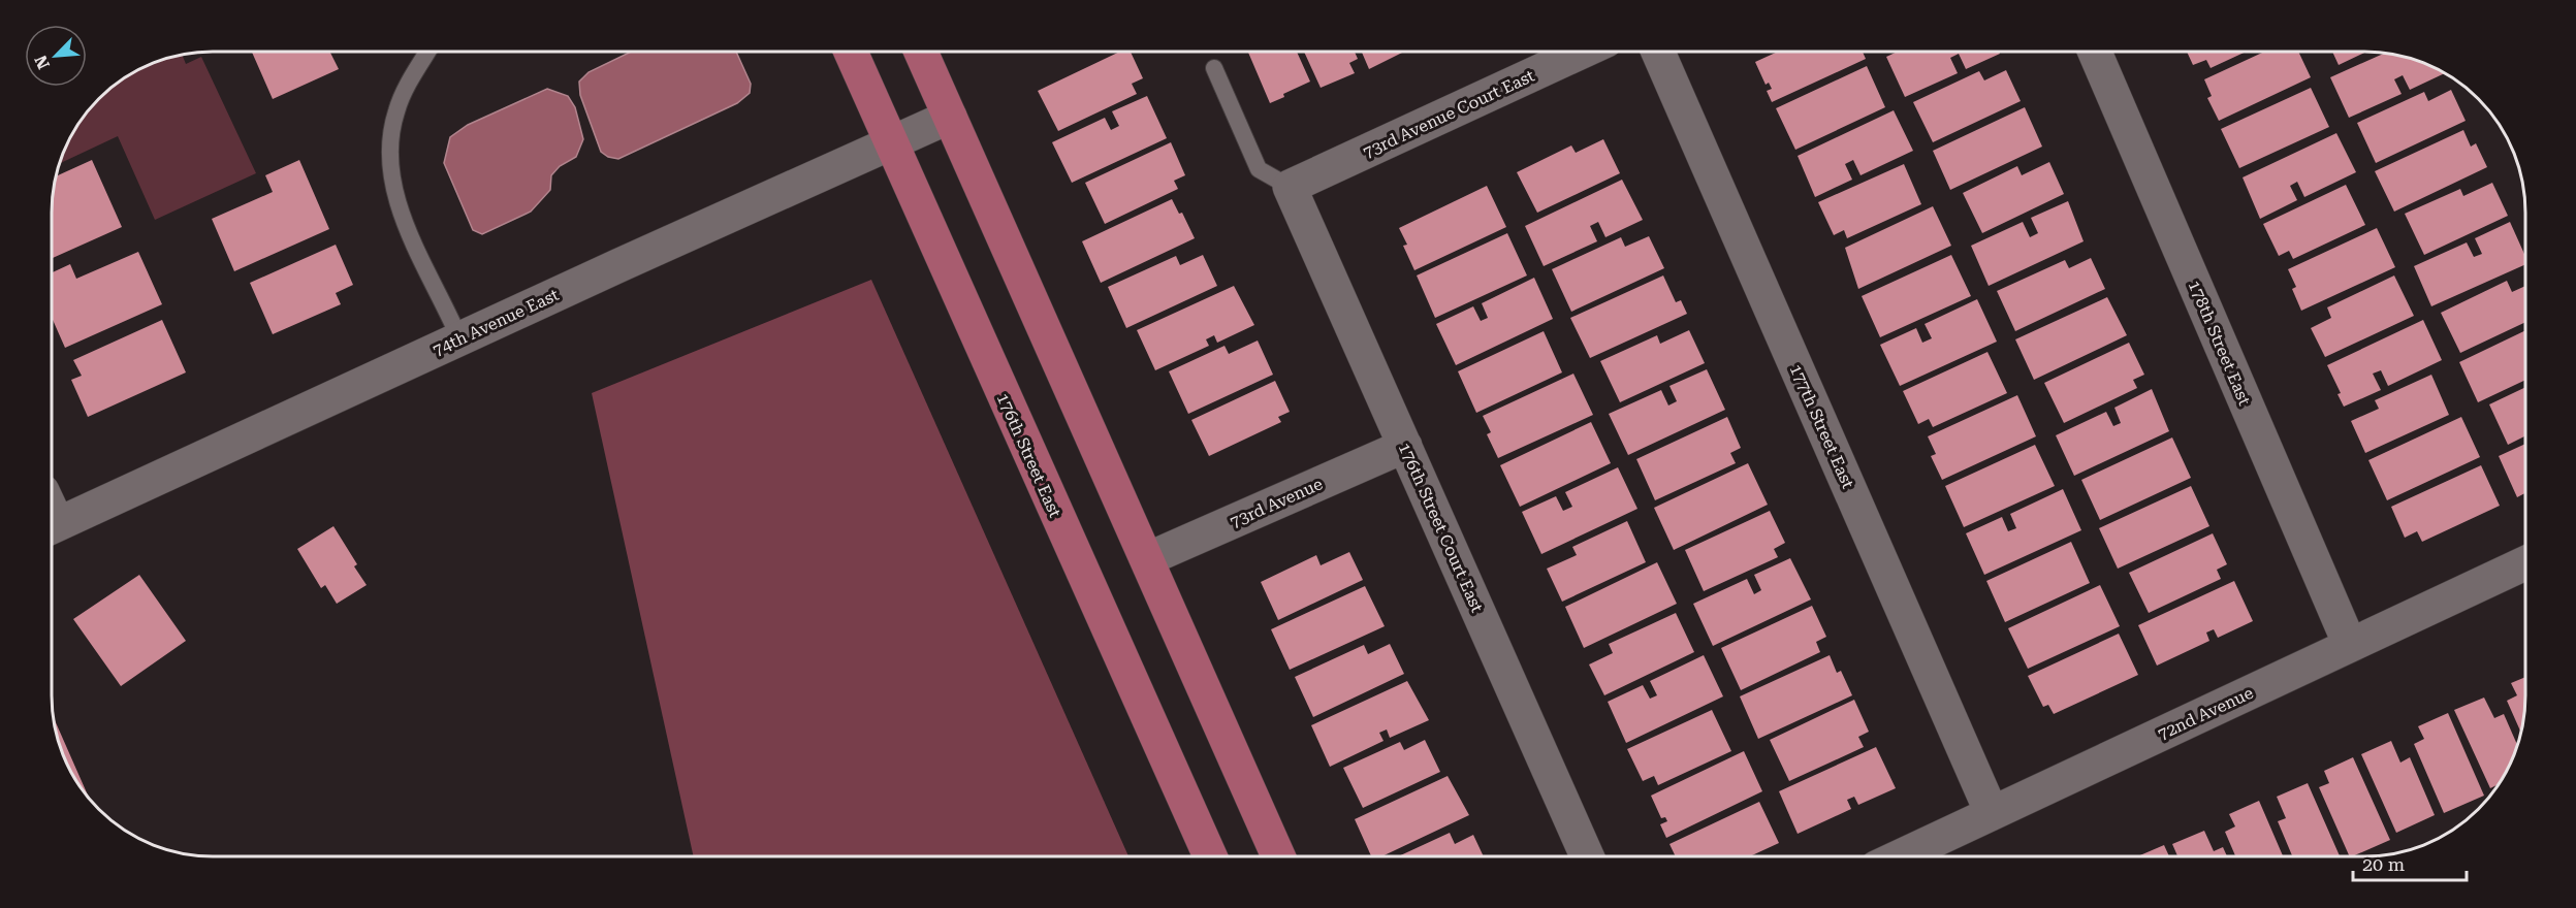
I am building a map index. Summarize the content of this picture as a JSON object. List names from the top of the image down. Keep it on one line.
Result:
{"streets":{"main road":["176th Street East"],"street":["73rd Avenue Court East","74th Avenue East","178th Street East","177th Street East","73rd Avenue","176th Street Court East","72nd Avenue"]},"crossings":[["73rd Avenue Court East","176th Street Court East"],["74th Avenue East","176th Street East"],["178th Street East","72nd Avenue"],["177th Street East","72nd Avenue"],["73rd Avenue","176th Street Court East"]],"scale_bar":"20 m","north":"bottom left"}
